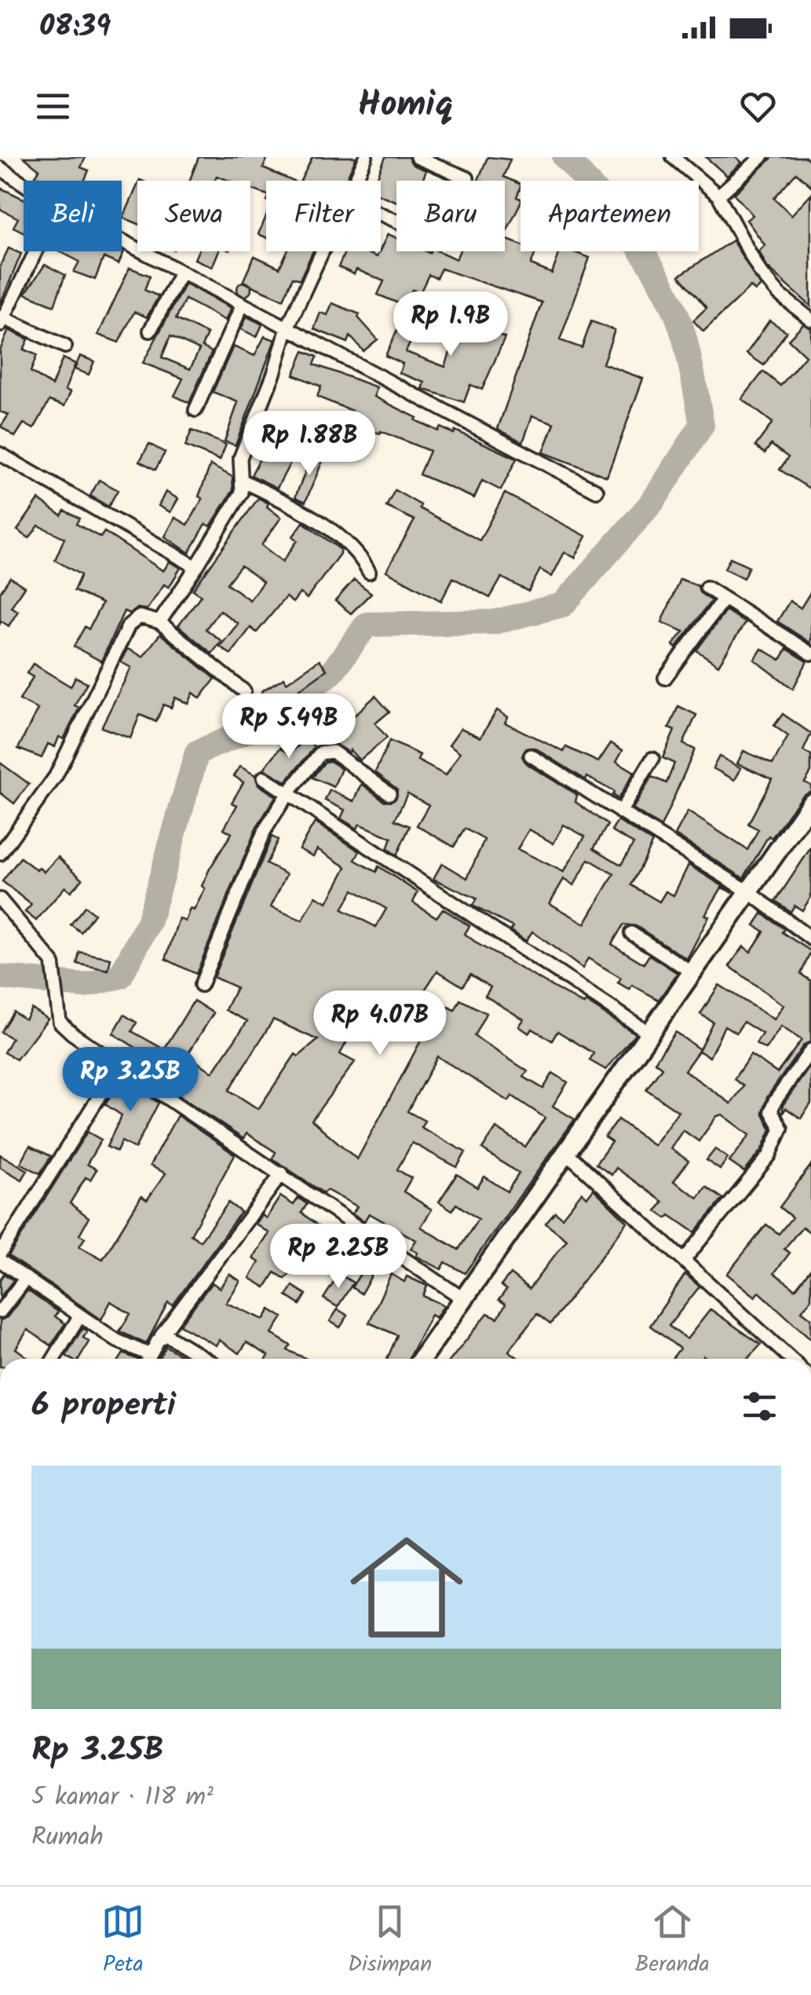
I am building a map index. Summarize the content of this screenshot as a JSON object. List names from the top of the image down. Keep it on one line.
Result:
{"page":{"status":"08:39","header":"Homiq","chip":["Beli","Sewa","Filter","Baru","Apartemen"],"price":["Rp 1.9B","Rp 1.88B","Rp 5.49B","Rp 4.07B","Rp 3.25B","Rp 2.25B"],"heading":"6 properti","list":[{"name":"Rp 3.25B","note":"5 kamar · 118 m² · Rumah"}],"tabs":["Peta","Disimpan","Beranda"]}}
